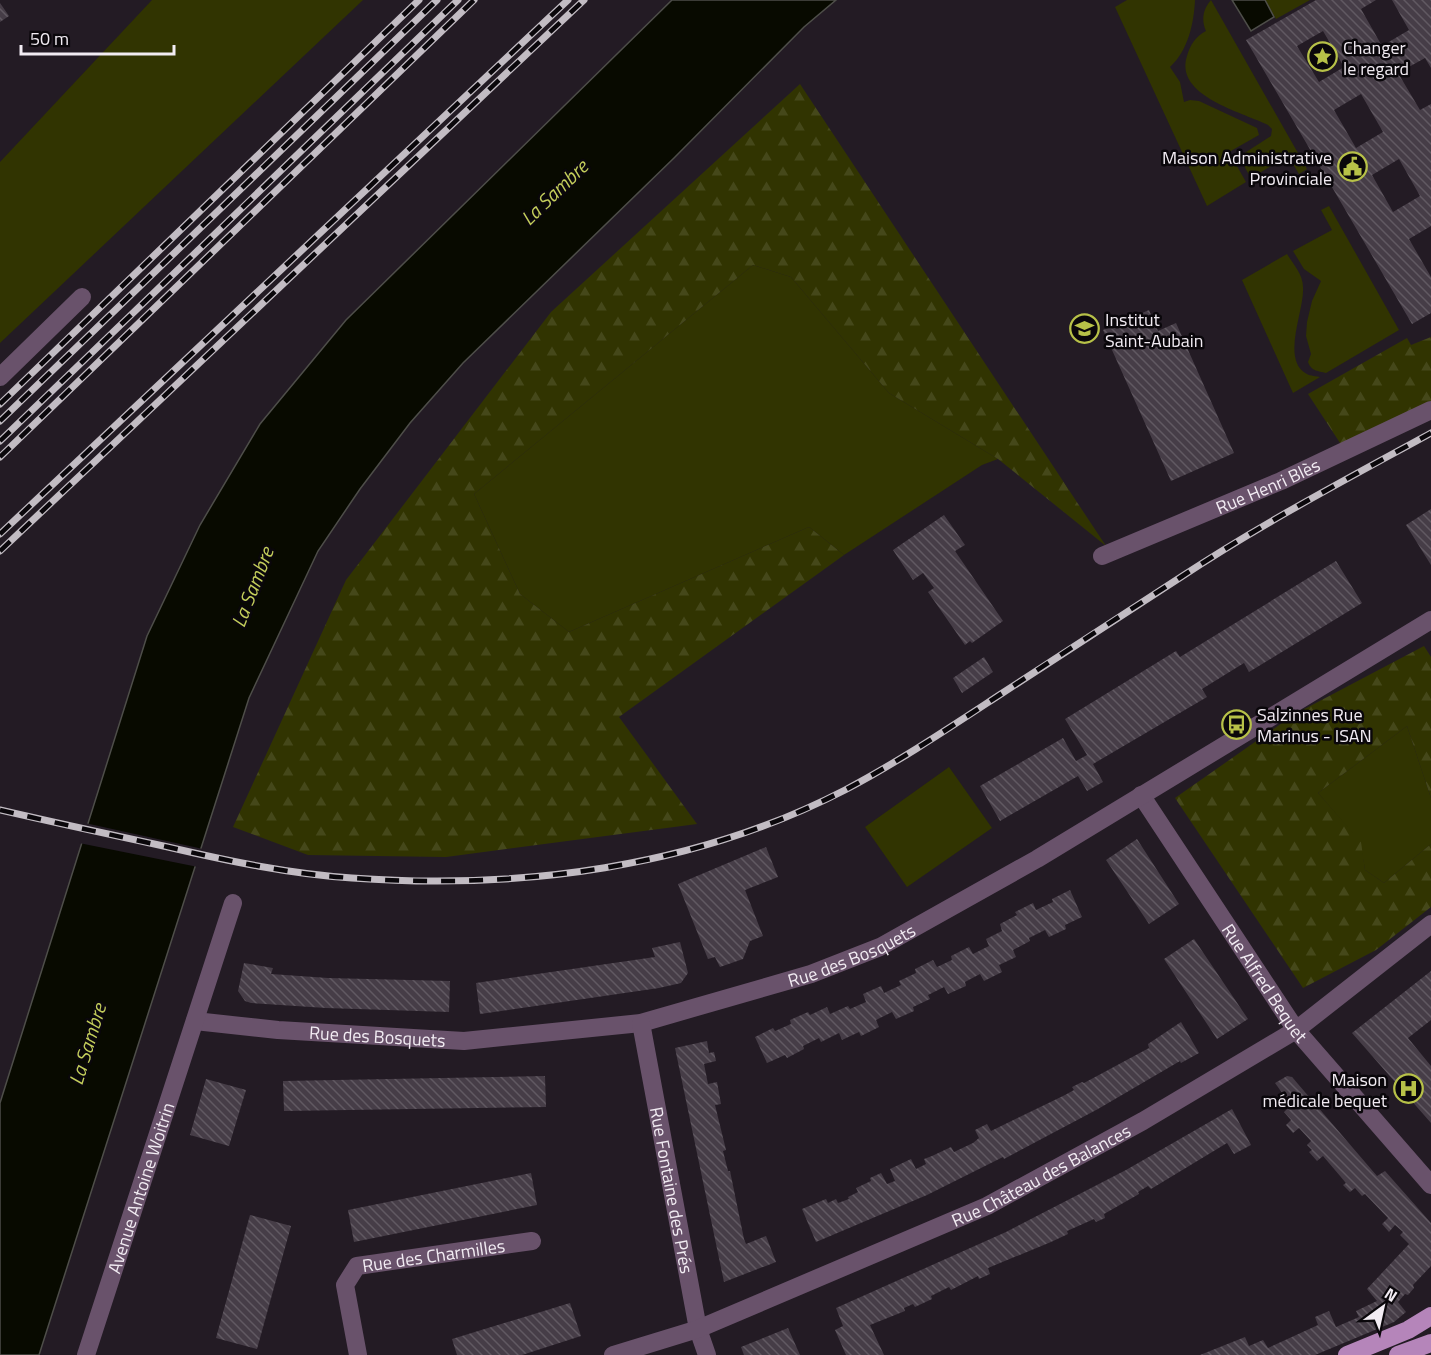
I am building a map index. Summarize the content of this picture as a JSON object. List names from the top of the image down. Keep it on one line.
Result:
{"streets":{"street":["Rue Henri Blès","Rue des Bosquets","Rue Alfred Bequet","Rue Château des Balances","Avenue Antoine Woitrin","Rue Fontaine des Prés","Rue des Charmilles"]},"crossings":[["Rue des Bosquets","Rue Alfred Bequet"],["Rue des Bosquets","Avenue Antoine Woitrin"],["Rue des Bosquets","Rue Fontaine des Prés"],["Rue Alfred Bequet","Rue Château des Balances"],["Rue Château des Balances","Rue Fontaine des Prés"]],"water":["La Sambre"],"places":{"place":["Changer le regard"],"public building":["Maison Administrative Provinciale"],"school or university":["Institut Saint-Aubain"],"bus stop":["Salzinnes Rue Marinus - ISAN"],"hospital":["Maison médicale bequet"]},"scale_bar":"50 m","north":"top right"}
